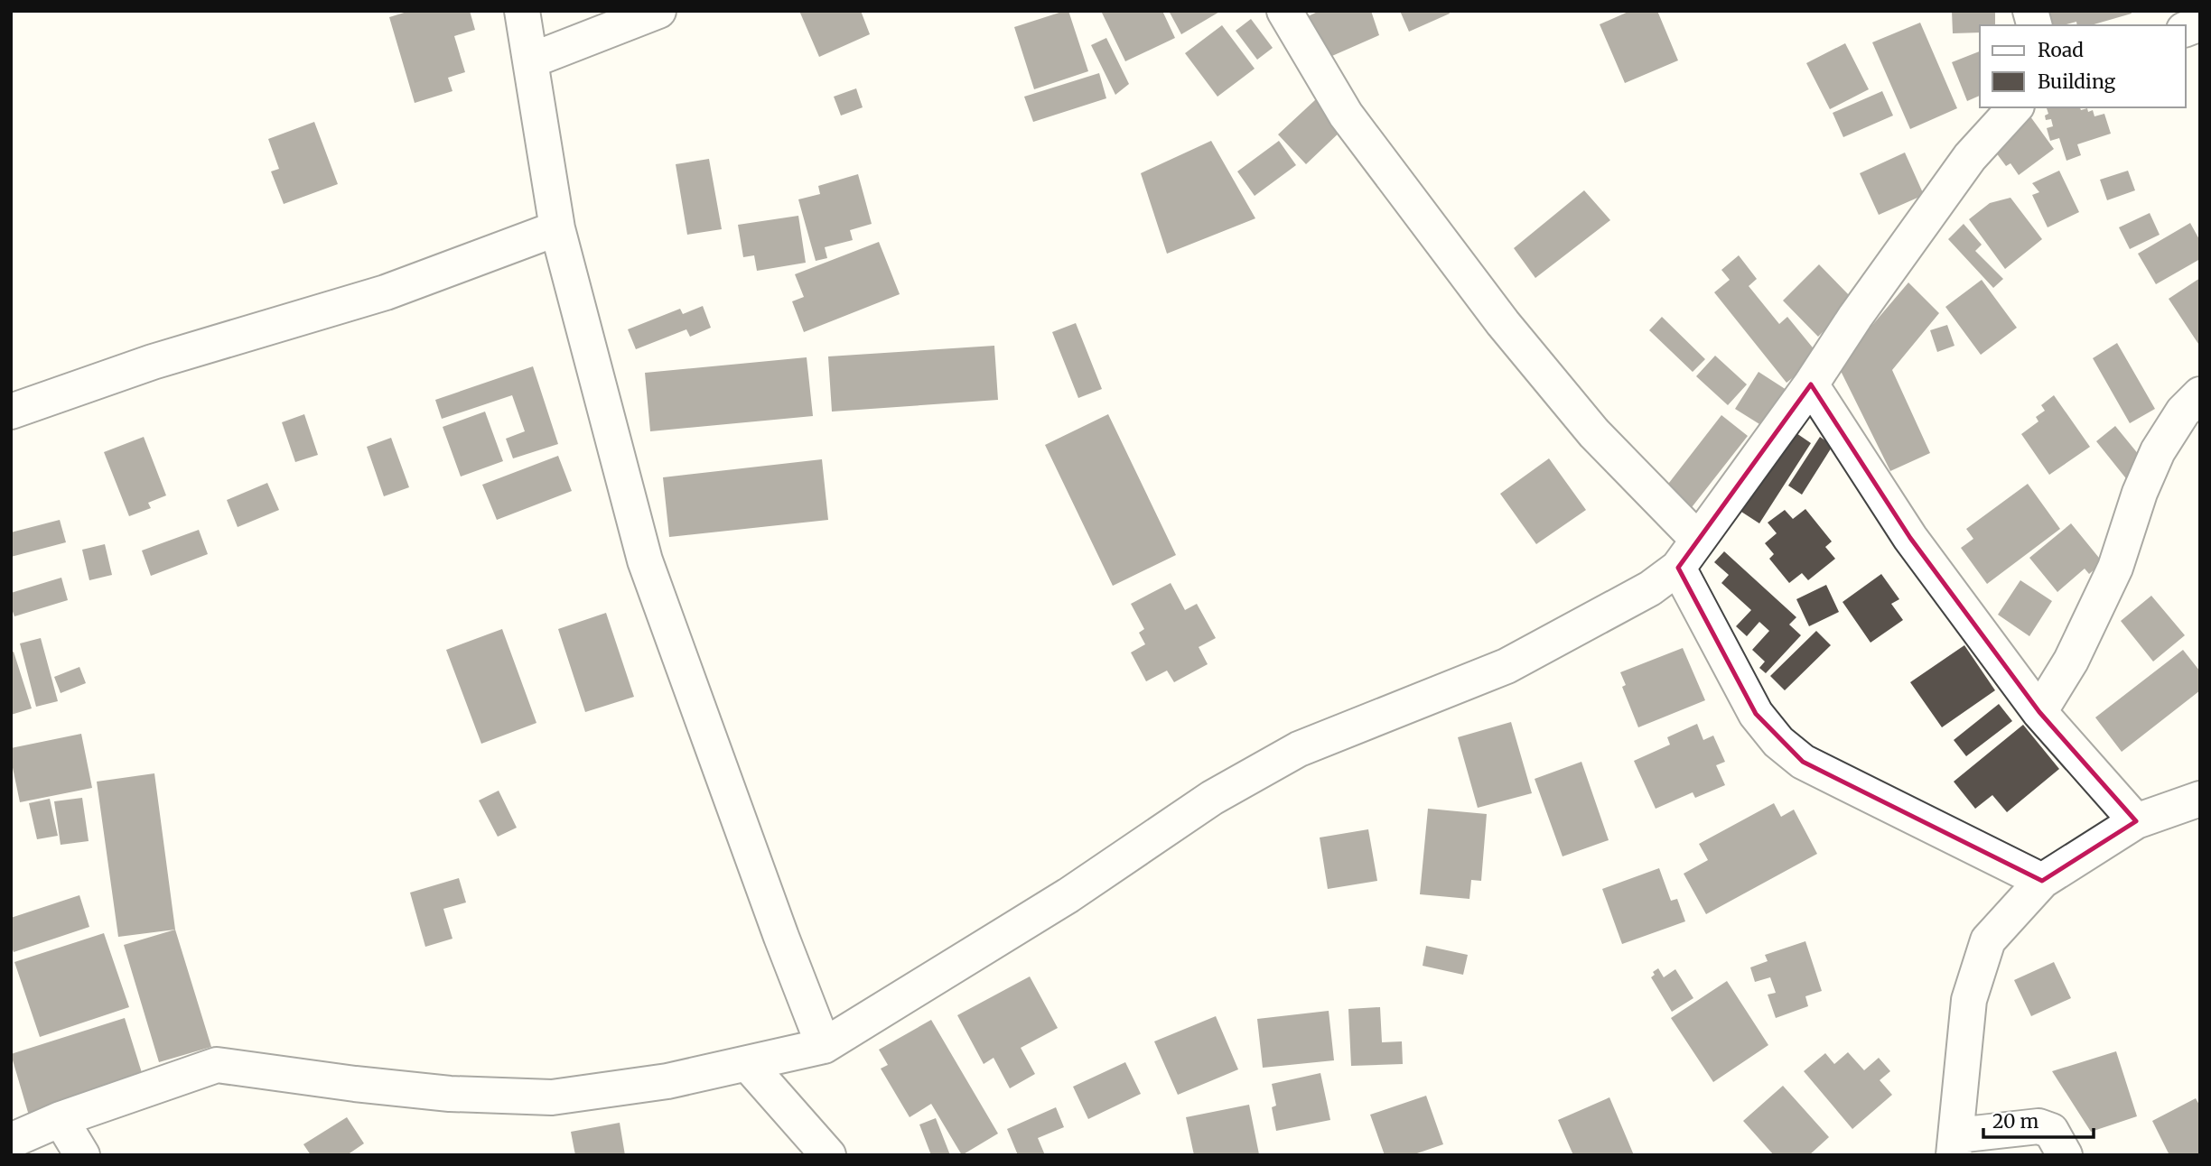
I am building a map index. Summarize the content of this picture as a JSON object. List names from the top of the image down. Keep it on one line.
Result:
{"legend":["Road","Building"],"scale_bar":"20 m"}
